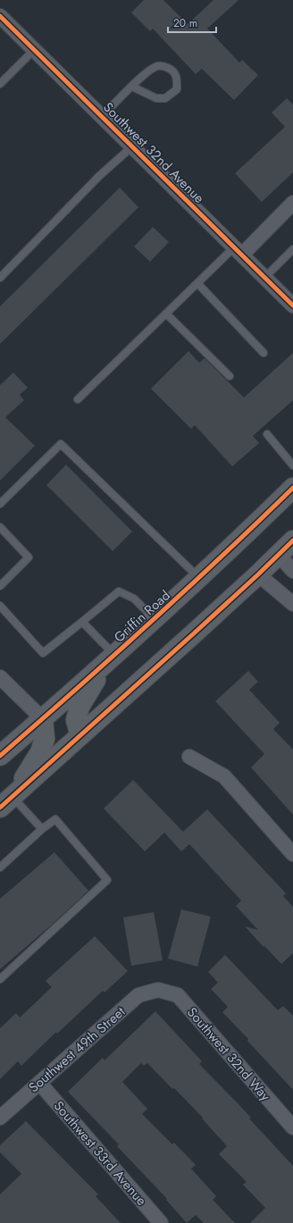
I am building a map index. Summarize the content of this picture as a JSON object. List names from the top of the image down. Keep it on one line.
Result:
{"streets":{"main road":["Griffin Road"],"street":["Southwest 32nd Avenue","Southwest 49th Street","Southwest 32nd Way","Southwest 33rd Avenue"]},"crossings":[["Southwest 49th Street","Southwest 32nd Way"],["Southwest 49th Street","Southwest 33rd Avenue"]],"scale_bar":"20 m"}
